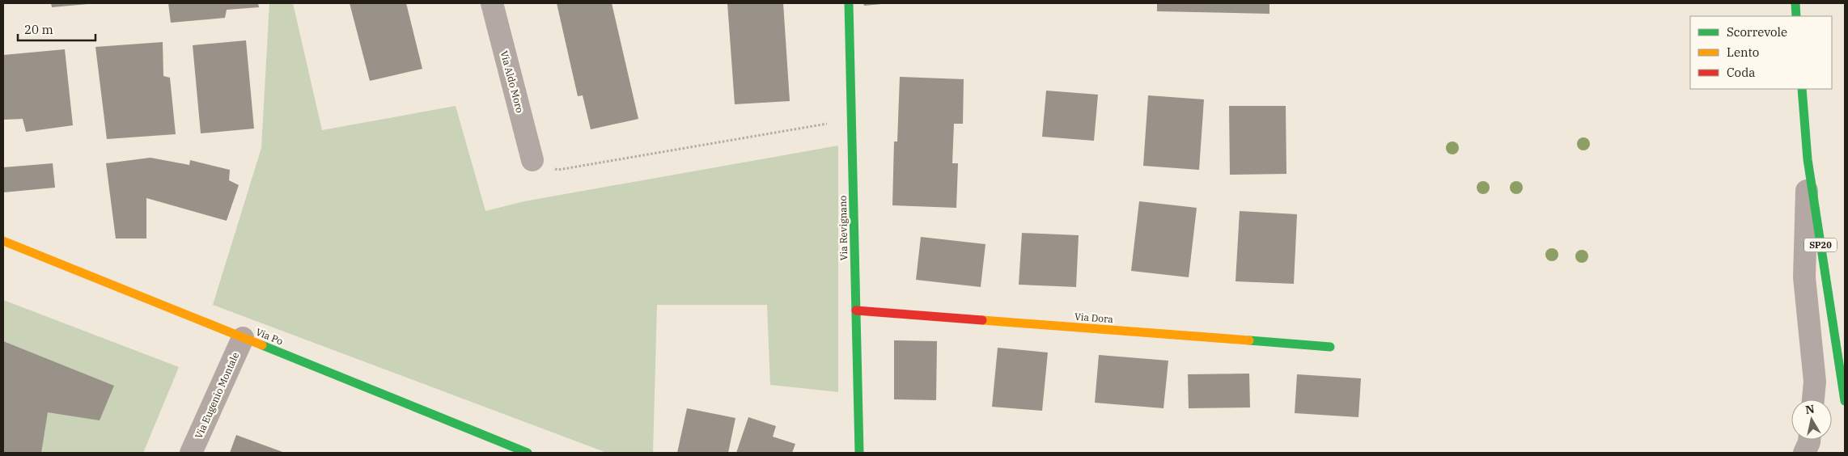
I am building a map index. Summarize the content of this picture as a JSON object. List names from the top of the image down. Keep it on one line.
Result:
{"streets":{"street":["Via Aldo Moro","Via Revignano","SP20","Via Dora","Via Po","Via Eugenio Montale"]},"crossings":[["Via Revignano","Via Dora"],["Via Po","Via Eugenio Montale"]],"legend":["Scorrevole","Lento","Coda"],"scale_bar":"20 m","north":"top"}
